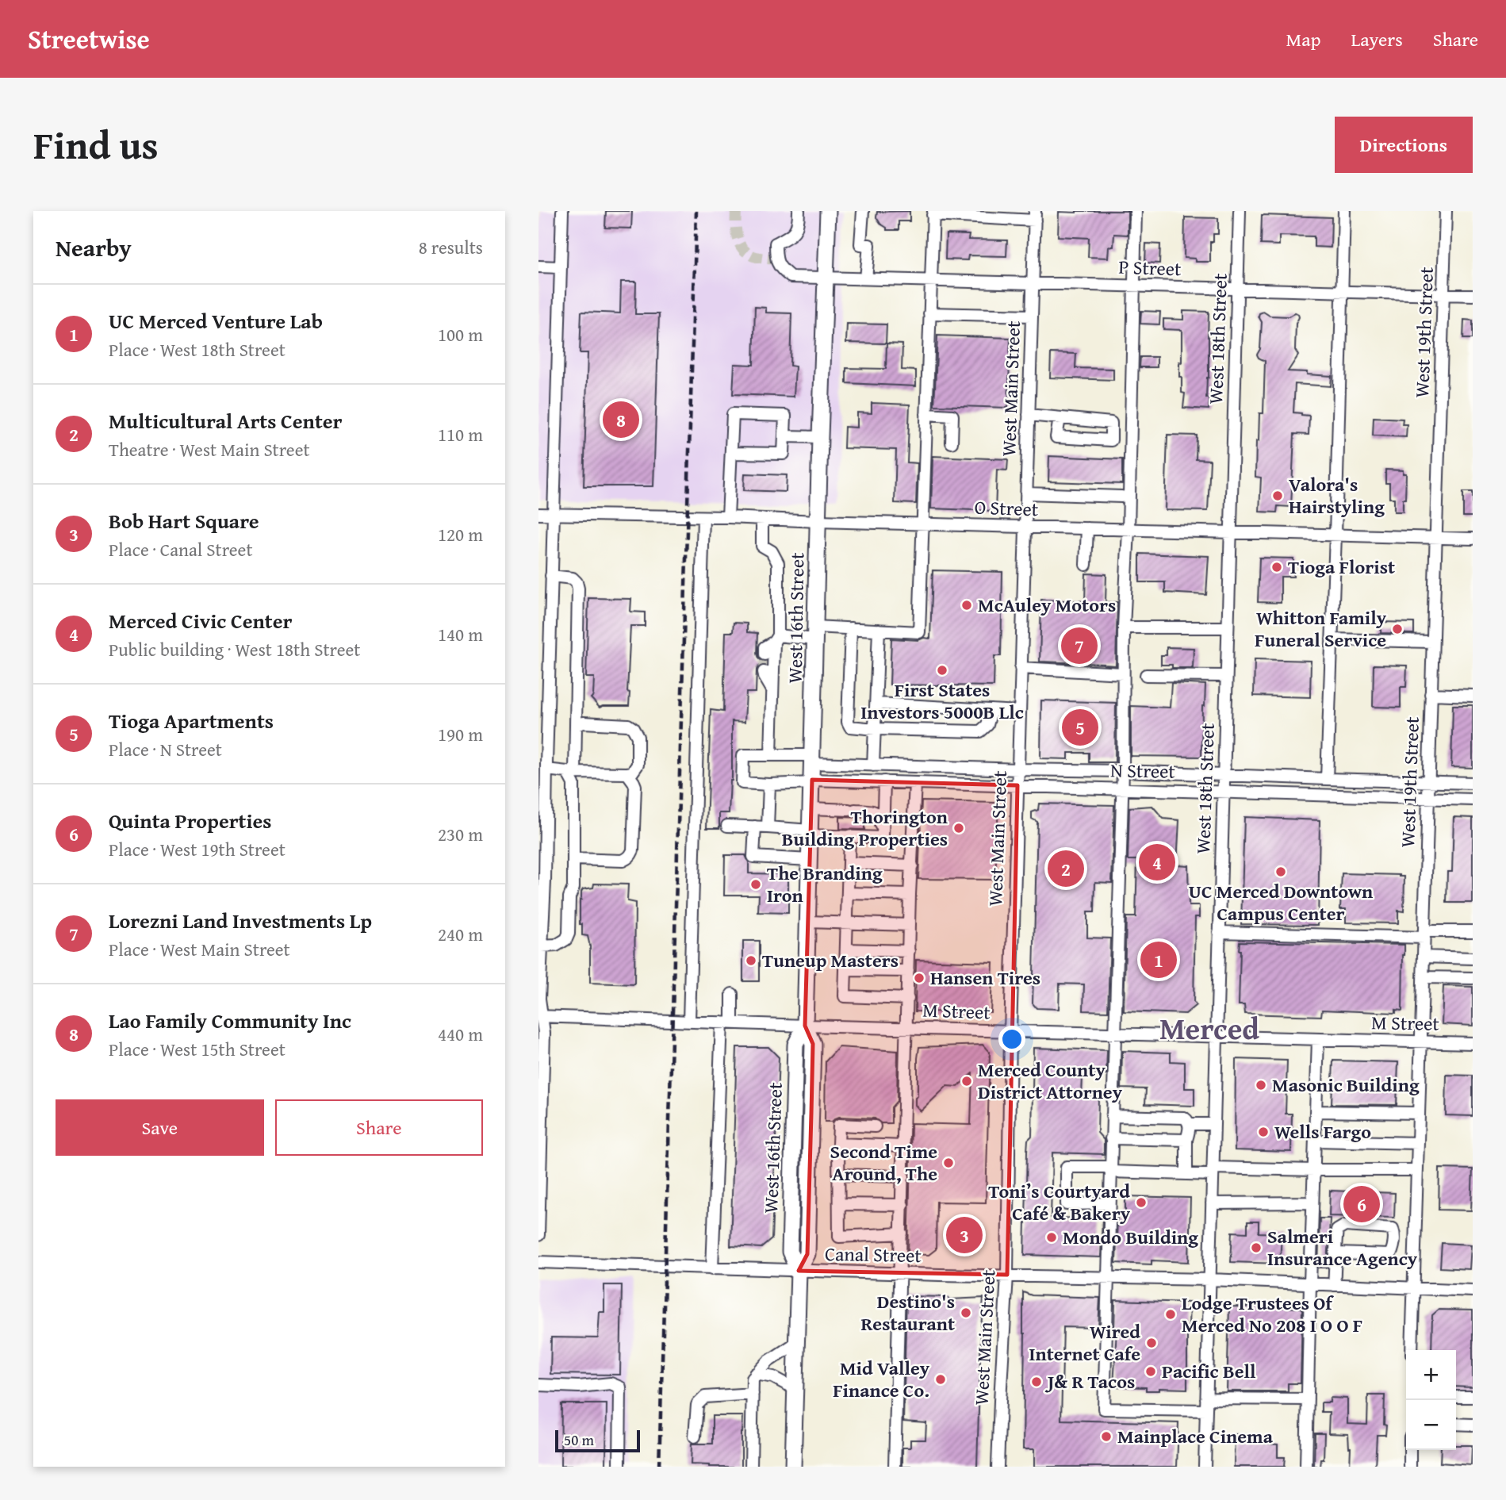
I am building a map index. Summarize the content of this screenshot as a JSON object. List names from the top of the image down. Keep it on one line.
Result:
{"streets":{"main road":["West 16th Street"],"street":["P Street","West 19th Street","West 18th Street","West Main Street","O Street","N Street","M Street","Canal Street"]},"crossings":[["P Street","West 19th Street"],["P Street","West 18th Street"],["P Street","West Main Street"],["P Street","West 16th Street"],["West 19th Street","O Street"],["West 19th Street","N Street"],["West 19th Street","M Street"],["West 19th Street","Canal Street"],["West 18th Street","O Street"],["West 18th Street","N Street"],["West 18th Street","M Street"],["West 18th Street","Canal Street"],["West Main Street","O Street"],["West Main Street","N Street"],["West Main Street","M Street"],["West Main Street","Canal Street"],["O Street","West 16th Street"],["West 16th Street","N Street"],["West 16th Street","M Street"],["West 16th Street","Canal Street"]],"districts":["Merced"],"places":["Valora's Hairstyling","Tioga Florist","McAuley Motors","Whitton Family Funeral Service","First States Investors 5000B Llc","Thorington Building Properties","UC Merced Downtown Campus Center","The Branding Iron","Tuneup Masters","Hansen Tires","Merced County District Attorney","Masonic Building","Wells Fargo","Second Time Around, The","Toni’s Courtyard Café & Bakery","Mondo Building","Salmeri Insurance Agency","Destino's Restaurant","Lodge Trustees Of Merced No 208 I O O F","Wired Internet Cafe","Pacific Bell","Mid Valley Finance Co.","J& R Tacos","Mainplace Cinema"],"scale_bar":"50 m","page":{"header":"Streetwise","nav":["Map","Layers","Share"],"title":"Find us","buttons":["Directions",["Save","Share"]],"heading":["Nearby","8 results"],"list":[{"mark":"1","name":"UC Merced Venture Lab","note":"Place · West 18th Street","value":"100 m"},{"mark":"2","name":"Multicultural Arts Center","note":"Theatre · West Main Street","value":"110 m"},{"mark":"3","name":"Bob Hart Square","note":"Place · Canal Street","value":"120 m"},{"mark":"4","name":"Merced Civic Center","note":"Public building · West 18th Street","value":"140 m"},{"mark":"5","name":"Tioga Apartments","note":"Place · N Street","value":"190 m"},{"mark":"6","name":"Quinta Properties","note":"Place · West 19th Street","value":"230 m"},{"mark":"7","name":"Lorezni Land Investments Lp","note":"Place · West Main Street","value":"240 m"},{"mark":"8","name":"Lao Family Community Inc","note":"Place · West 15th Street","value":"440 m"}],"pins":["8","7","5","4","2","1","6","3"],"map_buttons":["+","−"],"scale":"50 m"}}
